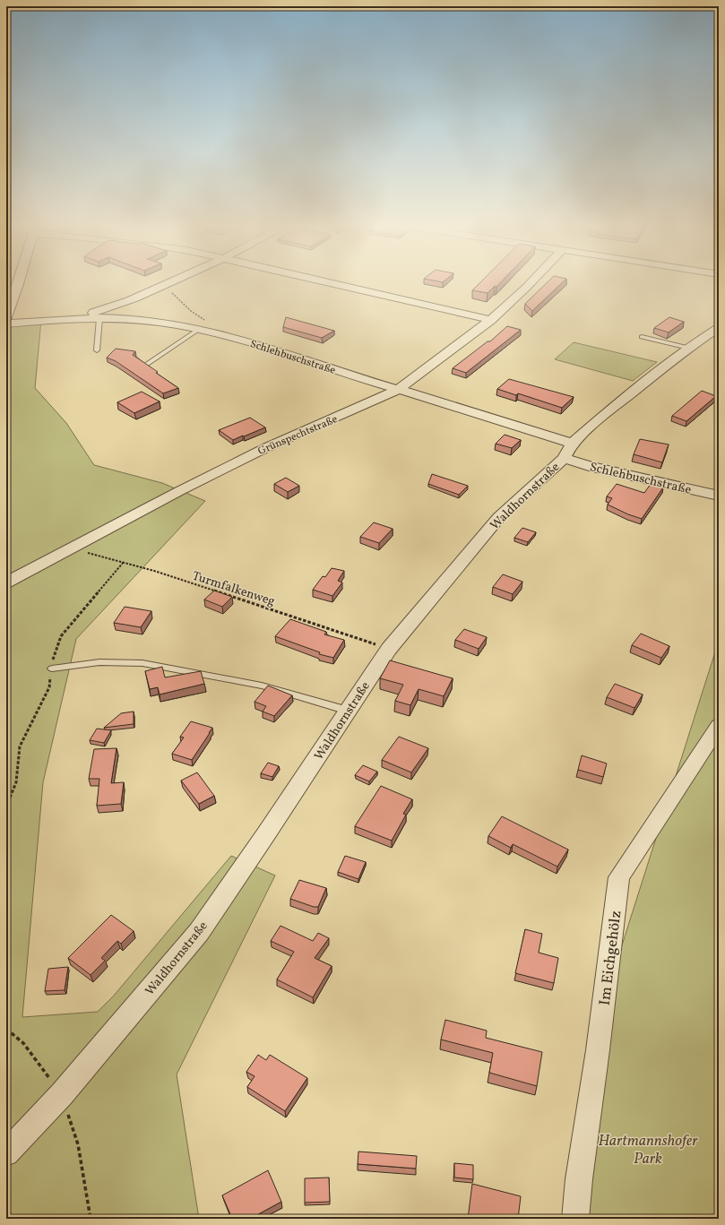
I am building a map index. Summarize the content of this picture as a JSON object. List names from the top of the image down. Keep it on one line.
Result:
{"streets":{"street":["Schlehbuschstraße","Grünspechtstraße","Waldhornstraße","Im Eichgehölz"],"path":["Turmfalkenweg"]},"crossings":[["Schlehbuschstraße","Grünspechtstraße"],["Schlehbuschstraße","Waldhornstraße"],["Grünspechtstraße","Turmfalkenweg"],["Waldhornstraße","Turmfalkenweg"]],"parks":["Hartmannshofer Park"]}
